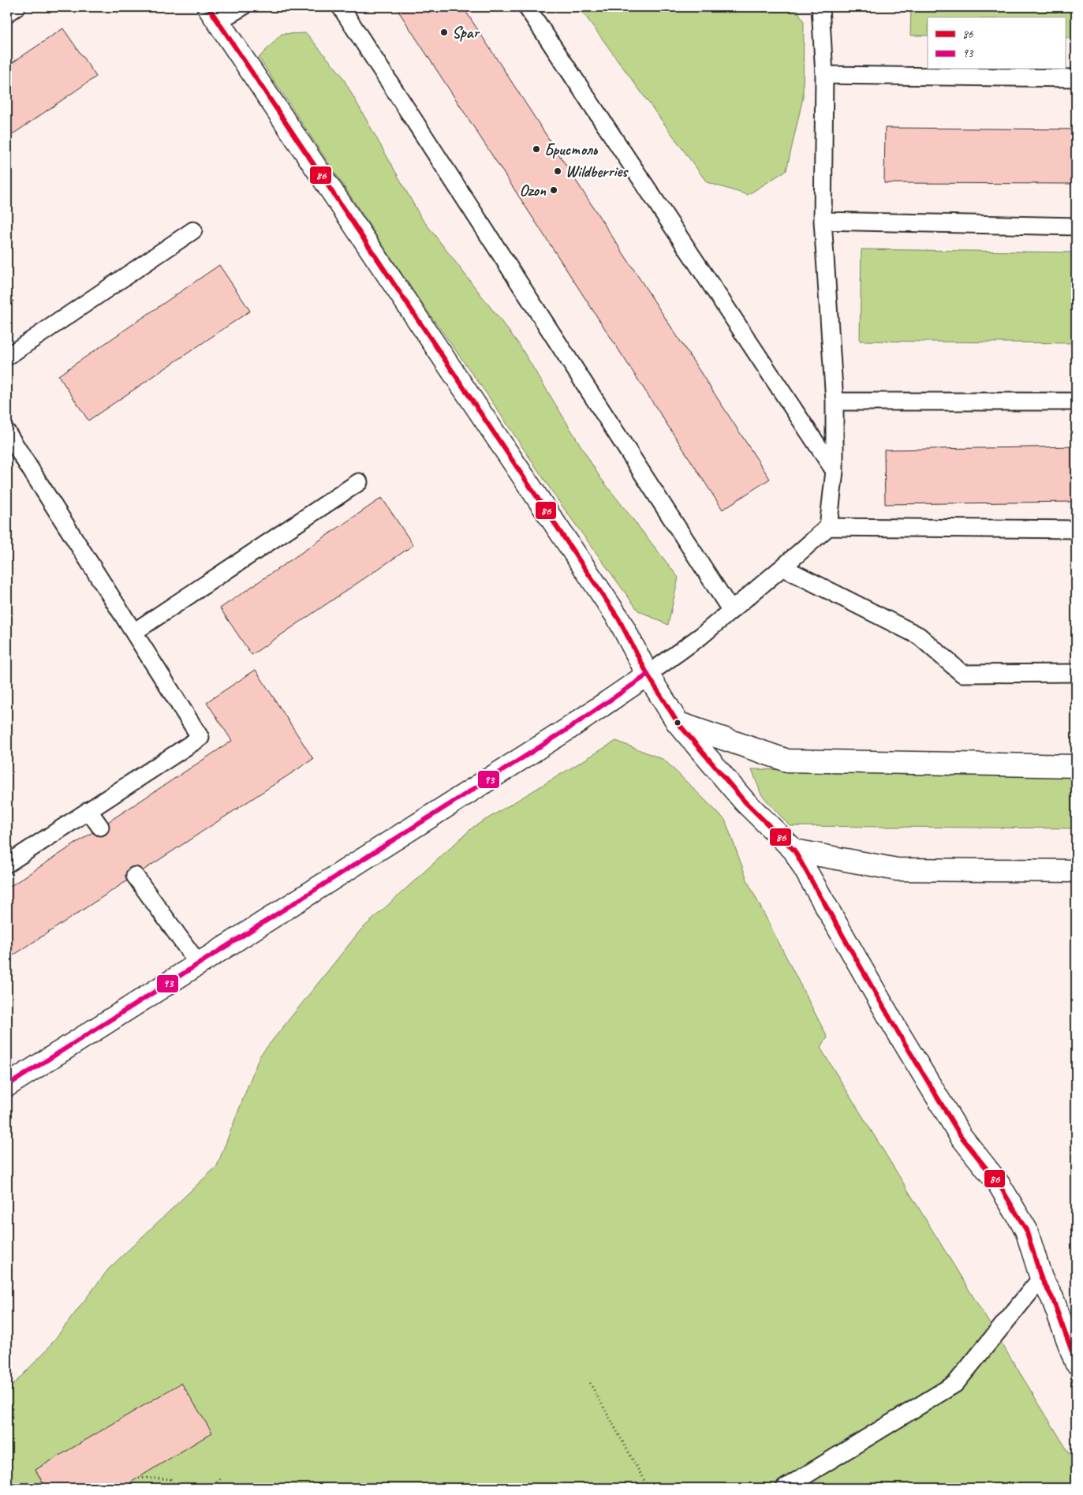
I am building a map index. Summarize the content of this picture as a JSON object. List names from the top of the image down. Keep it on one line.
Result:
{"places":["Spar","Бристоль","Wildberries","Ozon"],"lines":["transit line 86","transit line 93"],"legend":["86","93"]}
